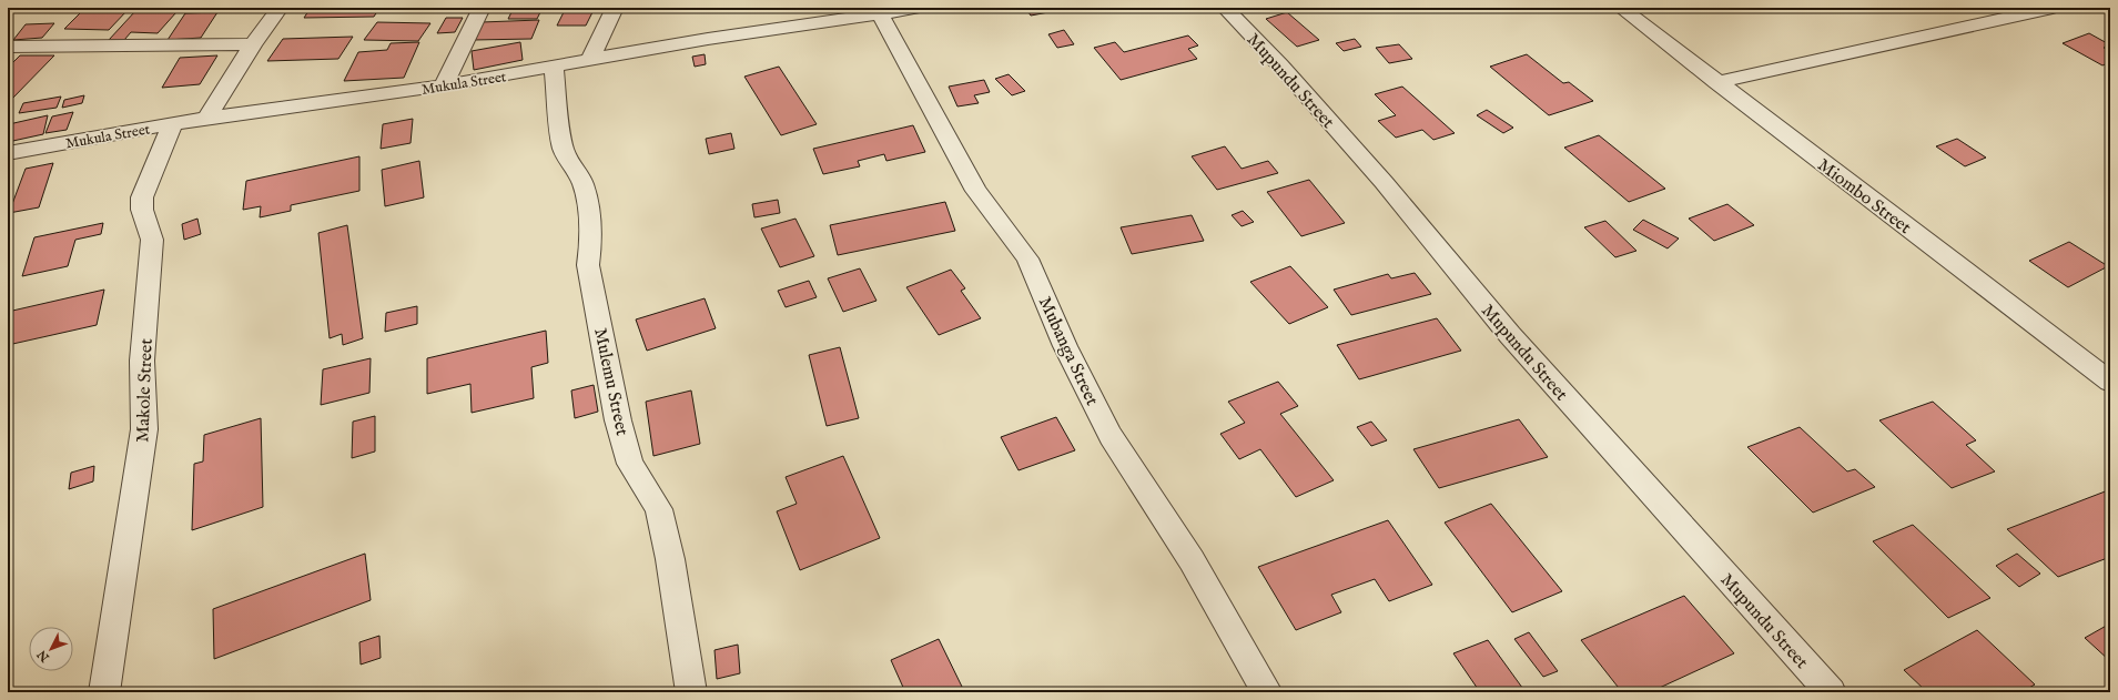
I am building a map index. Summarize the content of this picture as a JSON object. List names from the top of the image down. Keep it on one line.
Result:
{"streets":{"street":["Mupundu Street","Mukula Street","Miombo Street","Mubanga Street","Mulemu Street","Makole Street"]},"crossings":[["Mukula Street","Mubanga Street"],["Mukula Street","Mulemu Street"],["Mukula Street","Makole Street"]],"north":"bottom left"}
